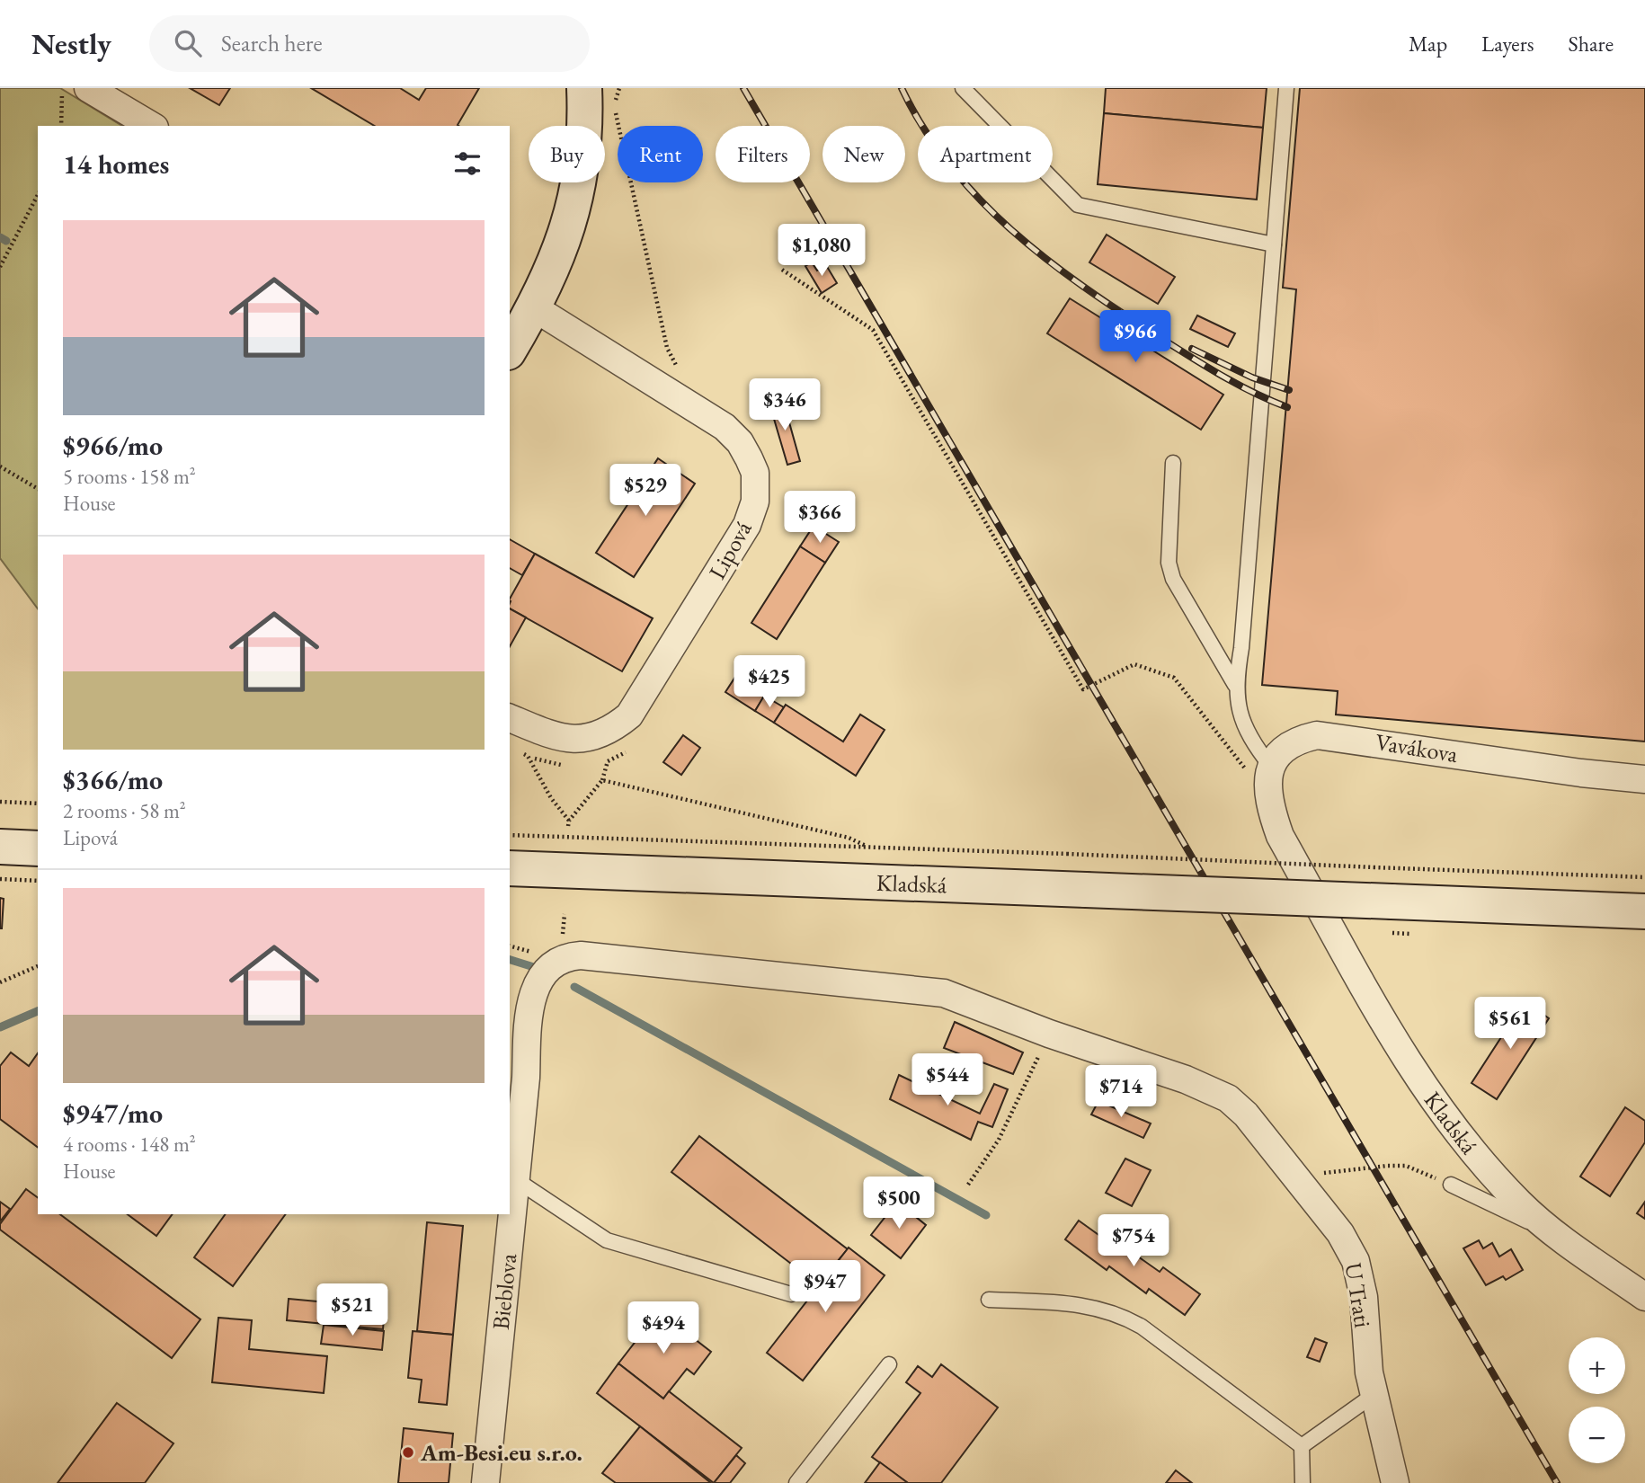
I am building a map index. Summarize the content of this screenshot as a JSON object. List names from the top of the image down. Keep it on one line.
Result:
{"streets":{"main road":["Kladská"],"street":["Lipová","Vavákova","Bieblova","U Trati"]},"crossings":[["Bieblova","U Trati"]],"places":["Am-Besi.eu s.r.o."],"page":{"header":"Nestly","search":"Search here","nav":["Map","Layers","Share"],"chip":["Buy","Rent","Filters","New","Apartment"],"heading":"14 homes","list":[{"name":"$966/mo","note":"5 rooms · 158 m² · House"},{"name":"$366/mo","note":"2 rooms · 58 m² · Lipová"},{"name":"$947/mo","note":"4 rooms · 148 m² · House"}],"price":["$1,080","$966","$346","$529","$366","$425","$561","$544","$714","$500","$754","$947","$521","$494"],"map_buttons":["+","−"]}}
